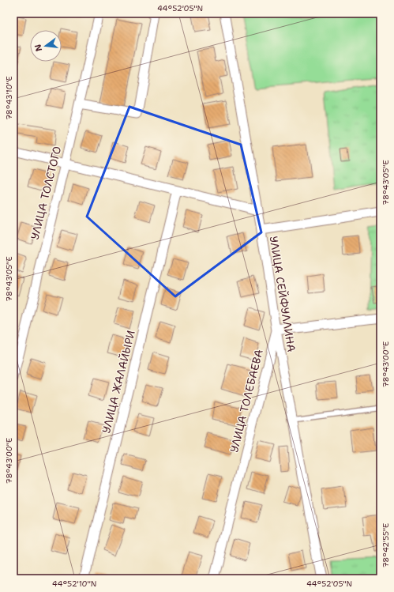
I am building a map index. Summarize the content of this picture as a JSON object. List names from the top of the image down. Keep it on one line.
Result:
{"streets":{"street":["УЛИЦА ТОЛСТОГО","УЛИЦА СЕЙФУЛЛИНА","УЛИЦА ЖАЛАЙЫРИ","УЛИЦА ТОЛЕБАЕВА"]},"crossings":[["УЛИЦА СЕЙФУЛЛИНА","УЛИЦА ТОЛЕБАЕВА"]],"north":"left","coordinates":["44°52'05\"N","78°43'10\"E","78°43'05\"E","78°43'00\"E","78°42'55\"E","44°52'10\"N"]}
